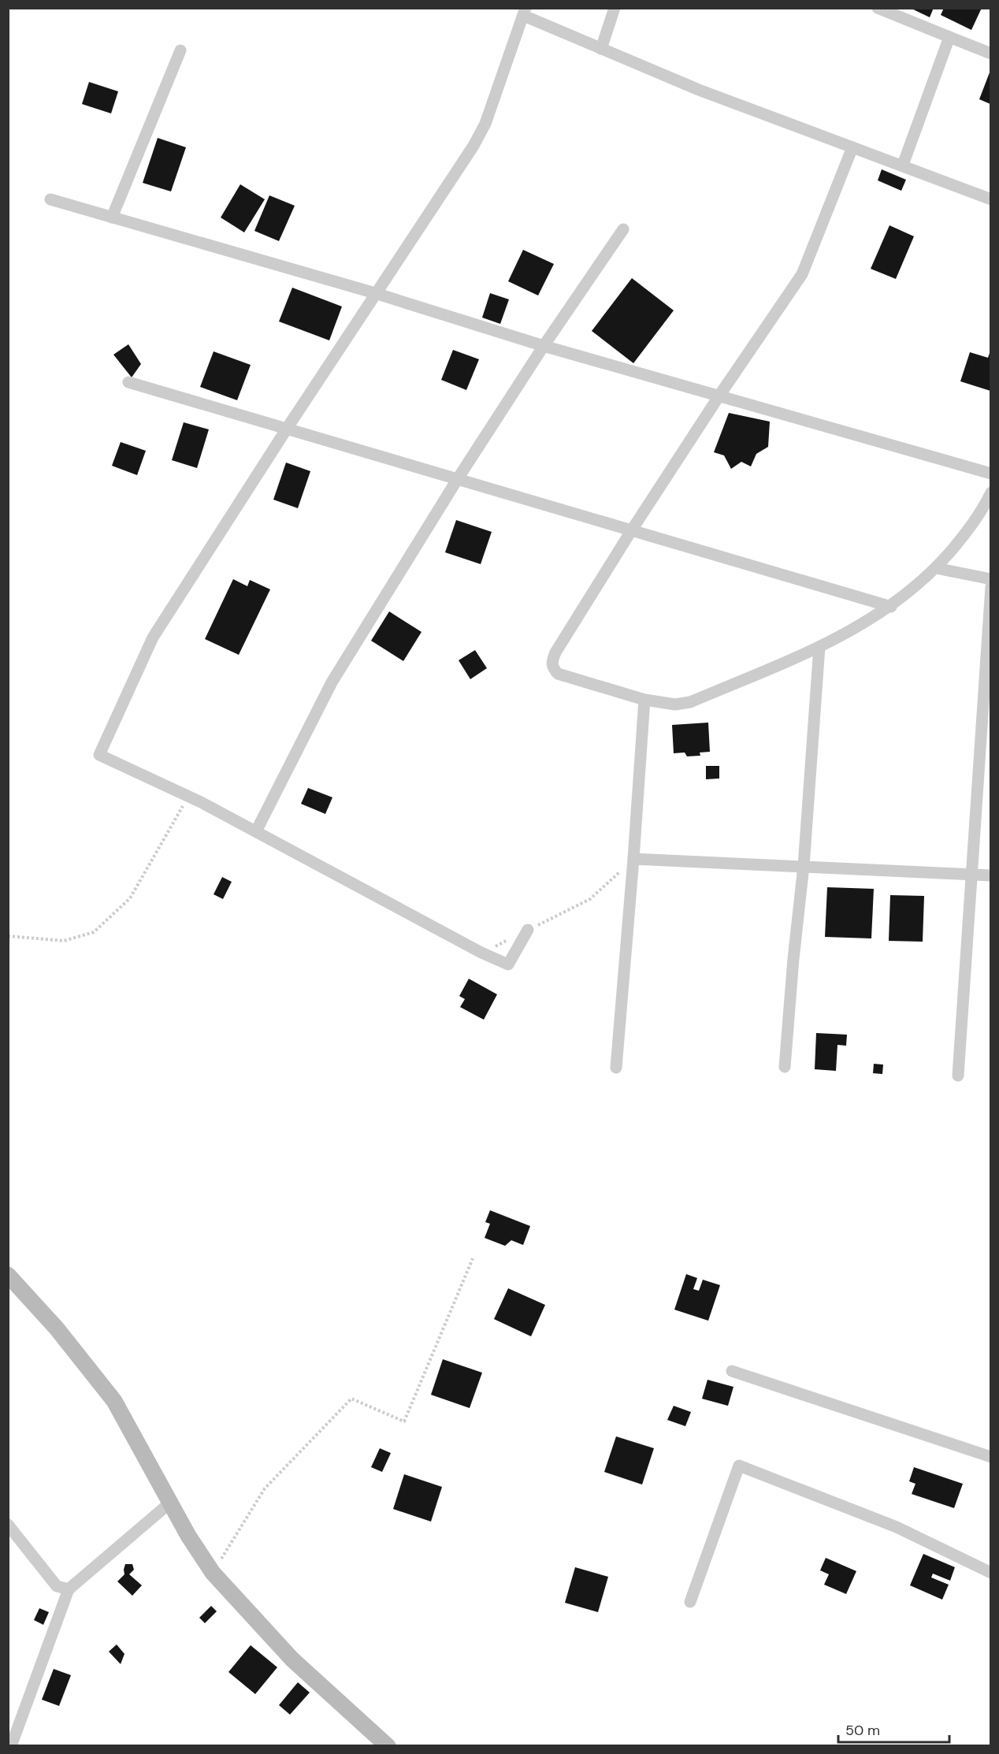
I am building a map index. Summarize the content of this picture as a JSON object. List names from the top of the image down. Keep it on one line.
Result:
{"scale_bar":"50 m"}
